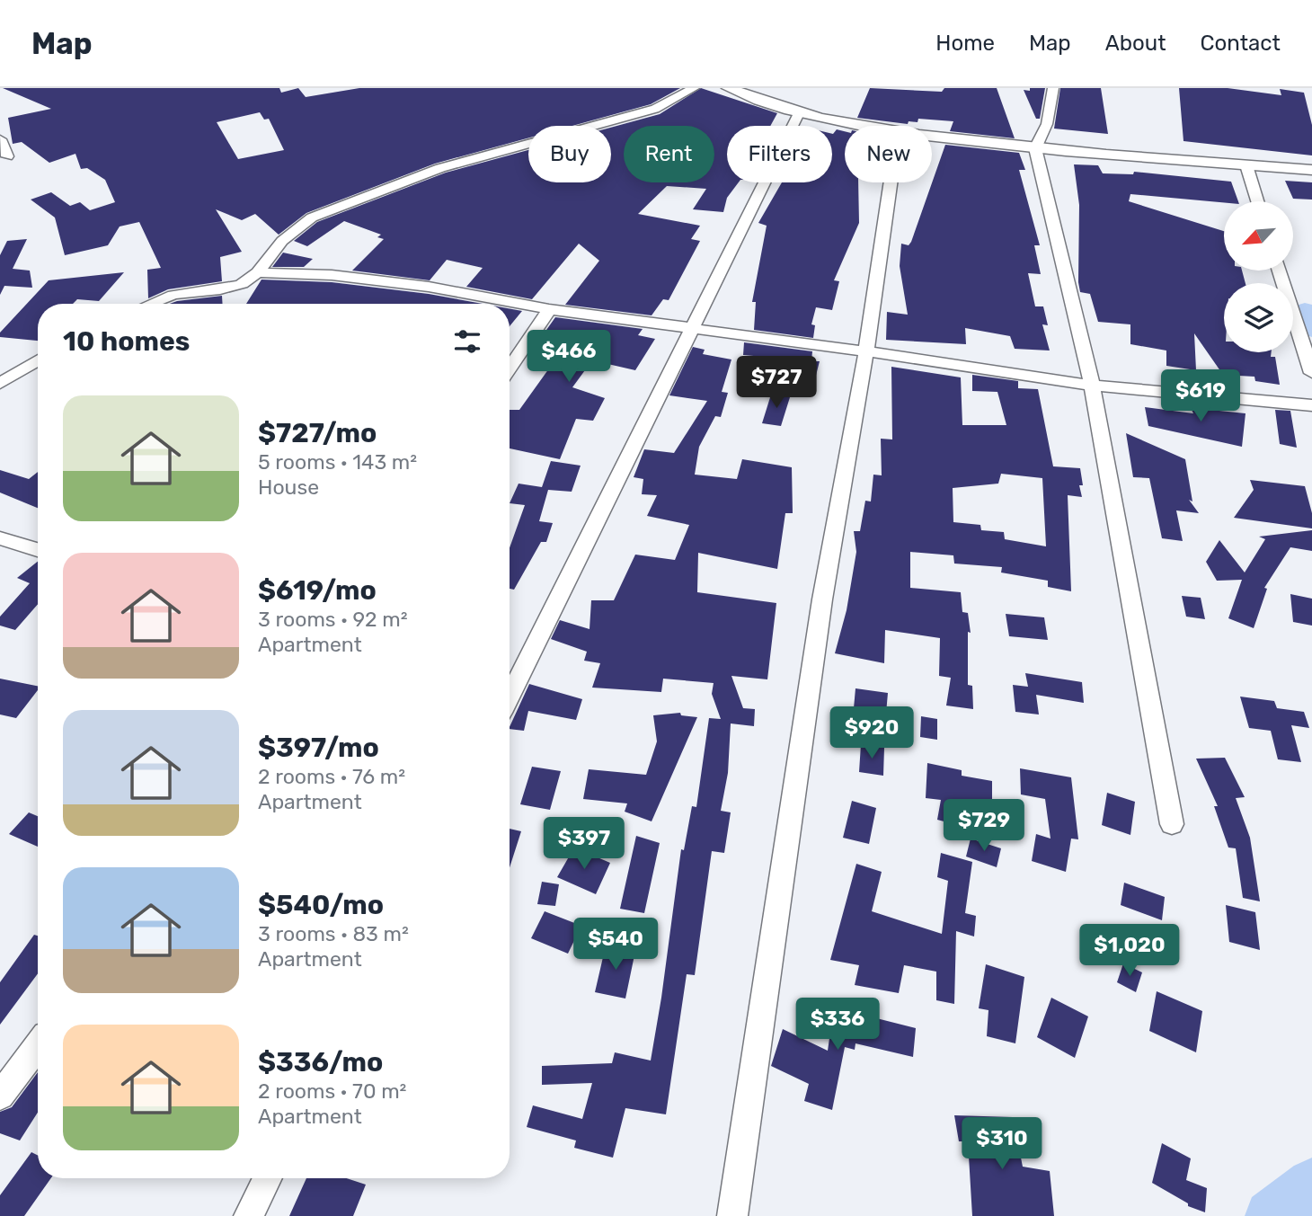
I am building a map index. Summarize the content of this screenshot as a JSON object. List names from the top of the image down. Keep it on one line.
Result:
{"north":"bottom left","page":{"header":"Map","nav":["Home","Map","About","Contact"],"chip":["Buy","Rent","Filters","New"],"heading":"10 homes","price":["$466","$727","$619","$920","$729","$397","$540","$1,020","$336","$310"],"list":[{"name":"$727/mo","note":"5 rooms · 143 m² · House"},{"name":"$619/mo","note":"3 rooms · 92 m² · Apartment"},{"name":"$397/mo","note":"2 rooms · 76 m² · Apartment"},{"name":"$540/mo","note":"3 rooms · 83 m² · Apartment"},{"name":"$336/mo","note":"2 rooms · 70 m² · Apartment"}]}}
